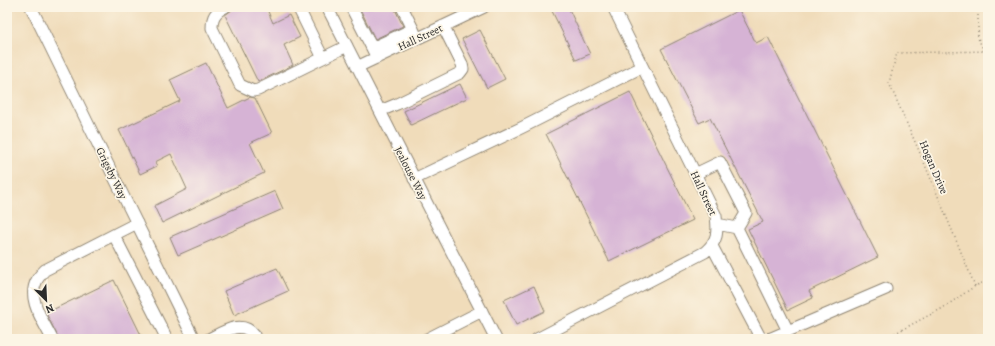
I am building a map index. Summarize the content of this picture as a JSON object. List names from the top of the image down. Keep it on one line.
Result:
{"streets":{"street":["Hall Street","Grigsby Way","Jealouse Way"],"path":["Hogan Drive"]},"crossings":[["Hall Street","Jealouse Way"]],"north":"bottom right"}
